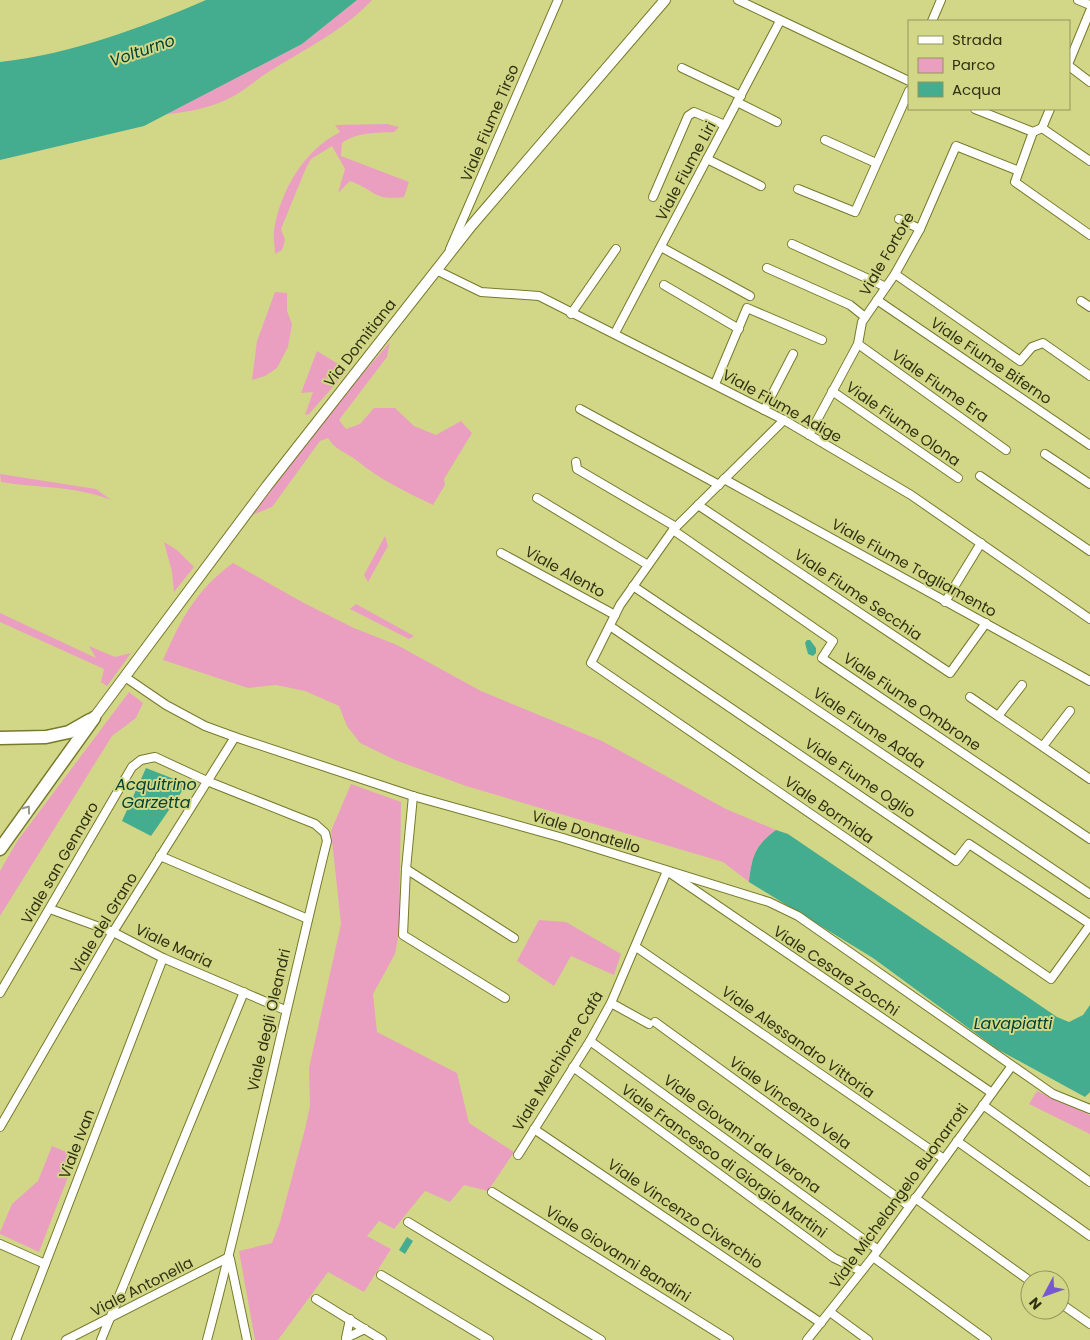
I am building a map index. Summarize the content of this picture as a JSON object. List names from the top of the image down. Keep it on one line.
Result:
{"streets":{"street":["Viale Fiume Tirso","Viale Fiume Liri","Viale Fortore","Via Domitiana","Viale Fiume Biferno","Viale Fiume Era","Viale Fiume Adige","Viale Fiume Olona","Viale Fiume Tagliamento","Viale Alento","Viale Fiume Secchia","Viale Fiume Ombrone","Viale Fiume Adda","Viale Fiume Oglio","Viale Bormida","Viale Donatello","Viale san Gennaro","Viale del Grano","Viale Maria","Viale Cesare Zocchi","Viale degli Oleandri","Viale Alessandro Vittoria","Viale Melchiorre Cafà","Viale Vincenzo Vela","Viale Giovanni da Verona","Viale Ivan","Viale Francesco di Giorgio Martini","Viale Michelangelo Buonarroti","Viale Vincenzo Civerchio","Viale Giovanni Bandini","Viale Antonella"]},"crossings":[["Viale Fiume Tirso","Via Domitiana"],["Viale Fiume Liri","Viale Fiume Adige"],["Viale Fortore","Viale Fiume Biferno"],["Viale Fortore","Viale Fiume Era"],["Viale Fortore","Viale Fiume Adige"],["Viale Fortore","Viale Fiume Olona"],["Via Domitiana","Viale Fiume Adige"],["Via Domitiana","Viale Donatello"],["Viale Fiume Tagliamento","Viale Fiume Secchia"],["Viale Fiume Oglio","Viale Bormida"],["Viale Donatello","Viale del Grano"],["Viale Donatello","Viale Cesare Zocchi"],["Viale Donatello","Viale Melchiorre Cafà"],["Viale Donatello","Viale Michelangelo Buonarroti"],["Viale san Gennaro","Viale del Grano"],["Viale san Gennaro","Viale Maria"],["Viale san Gennaro","Viale degli Oleandri"],["Viale del Grano","Viale Maria"],["Viale del Grano","Viale degli Oleandri"],["Viale Maria","Viale degli Oleandri"],["Viale Maria","Viale Ivan"],["Viale Cesare Zocchi","Viale Melchiorre Cafà"],["Viale Cesare Zocchi","Viale Michelangelo Buonarroti"],["Viale degli Oleandri","Viale Antonella"],["Viale Alessandro Vittoria","Viale Melchiorre Cafà"],["Viale Alessandro Vittoria","Viale Michelangelo Buonarroti"],["Viale Melchiorre Cafà","Viale Vincenzo Vela"],["Viale Melchiorre Cafà","Viale Giovanni da Verona"],["Viale Melchiorre Cafà","Viale Francesco di Giorgio Martini"],["Viale Melchiorre Cafà","Viale Vincenzo Civerchio"],["Viale Vincenzo Vela","Viale Michelangelo Buonarroti"],["Viale Giovanni da Verona","Viale Michelangelo Buonarroti"],["Viale Francesco di Giorgio Martini","Viale Michelangelo Buonarroti"],["Viale Michelangelo Buonarroti","Viale Vincenzo Civerchio"]],"water":["Volturno","Acquitrino Garzetta","Lavapiatti"],"legend":["Strada","Parco","Acqua"],"north":"bottom left"}
